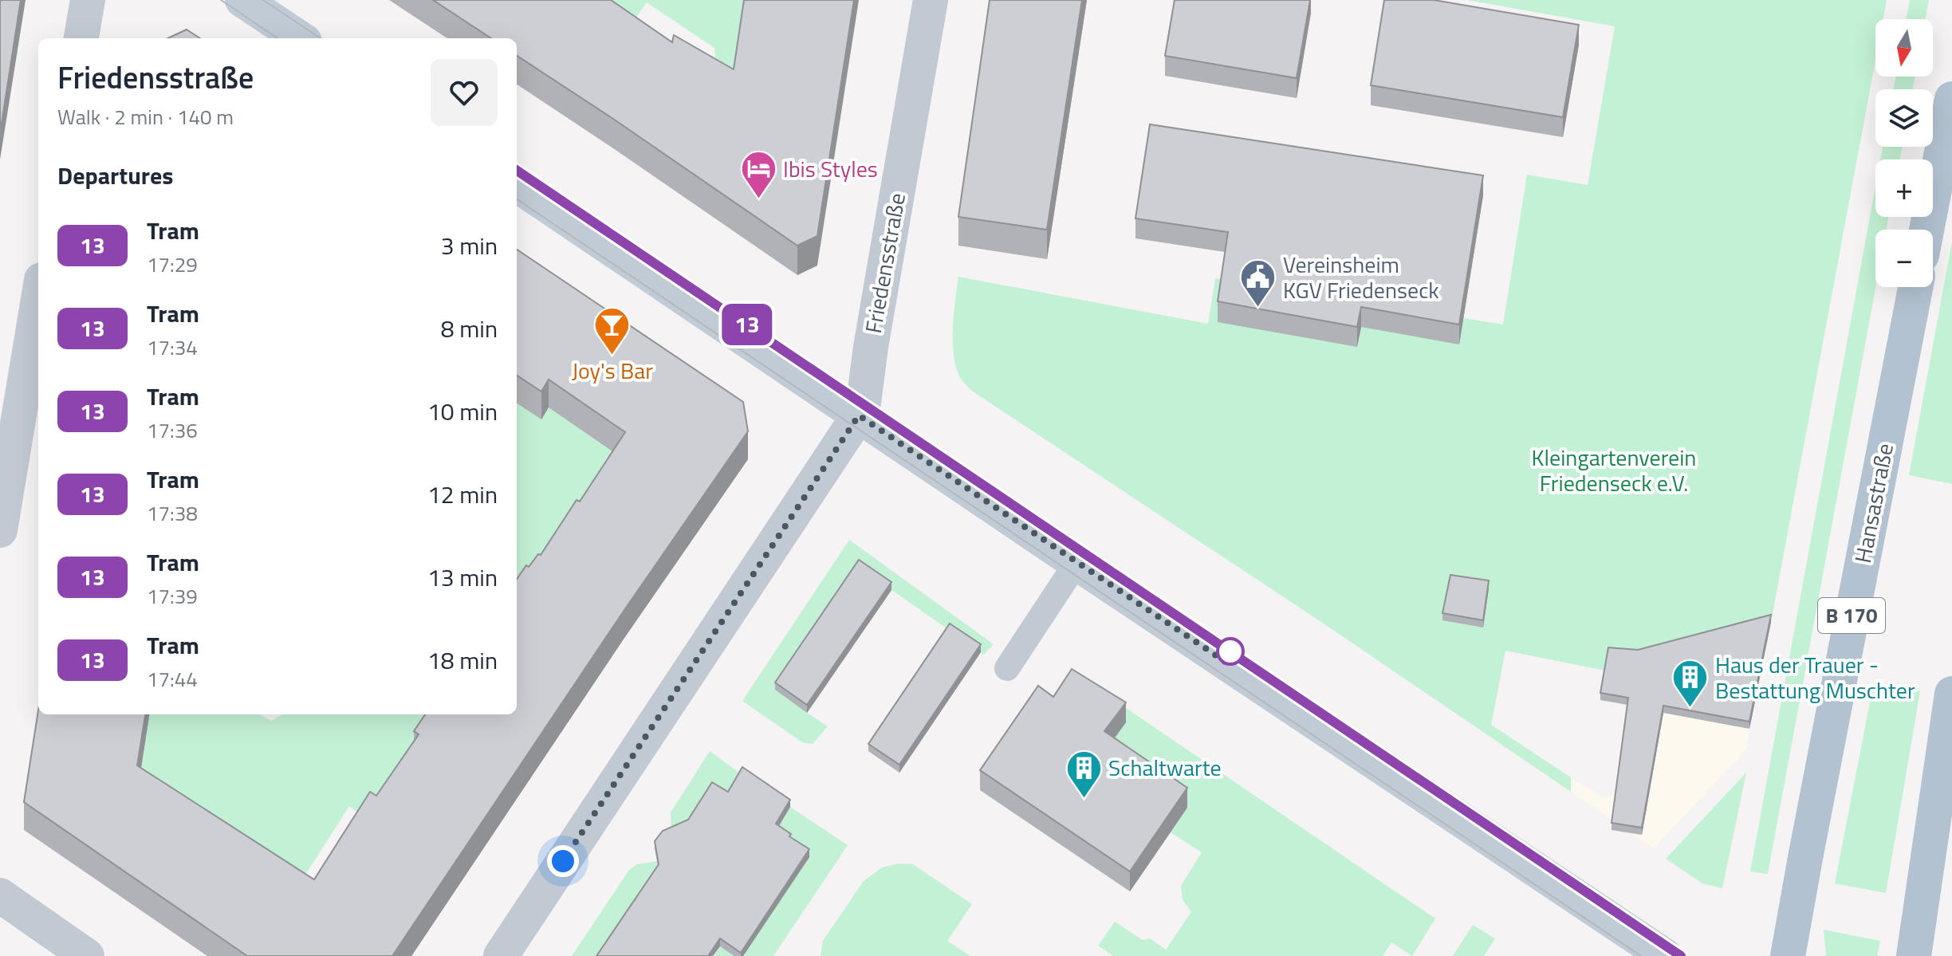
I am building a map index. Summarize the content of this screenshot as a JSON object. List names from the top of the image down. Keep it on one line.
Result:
{"streets":{"main road":["Hansastraße","B 170"],"street":["Friedensstraße"]},"parks":["Kleingartenverein Friedenseck e.V."],"places":{"hotel":["Ibis Styles"],"public building":["Vereinsheim KGV Friedenseck"],"bar":["Joy's Bar"],"building":["Haus der Trauer - Bestattung Muschter","Schaltwarte"]},"lines":["tram line 13"],"north":"bottom","page":{"on_map":"13","map_buttons":["+","−"],"heading":[["Friedensstraße","Walk · 2 min · 140 m"],"Departures"],"list":[{"mark":"13","name":"Tram","note":"17:29","value":"3 min"},{"mark":"13","name":"Tram","note":"17:34","value":"8 min"},{"mark":"13","name":"Tram","note":"17:36","value":"10 min"},{"mark":"13","name":"Tram","note":"17:38","value":"12 min"},{"mark":"13","name":"Tram","note":"17:39","value":"13 min"},{"mark":"13","name":"Tram","note":"17:44","value":"18 min"}]}}
